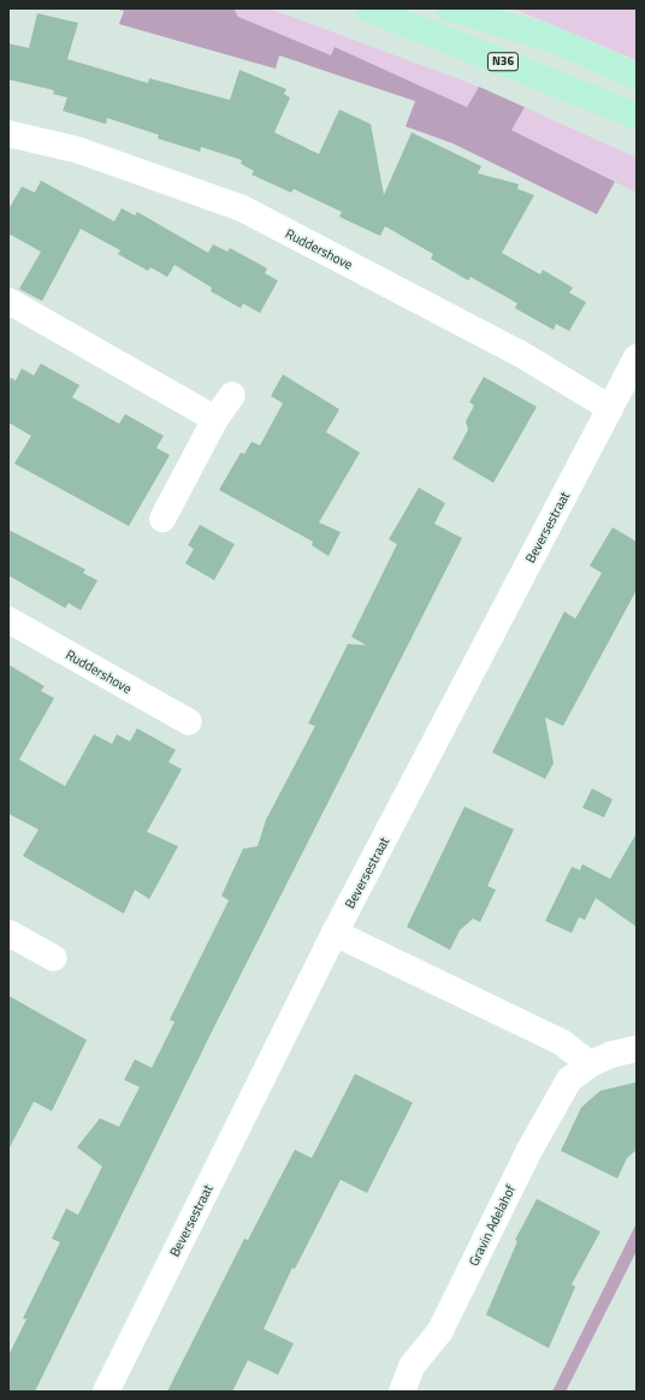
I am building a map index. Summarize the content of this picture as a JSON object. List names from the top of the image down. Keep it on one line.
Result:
{"streets":{"main road":["N36"],"street":["Ruddershove","Beversestraat","Gravin Adelahof"]},"crossings":[["Ruddershove","Beversestraat"]]}
